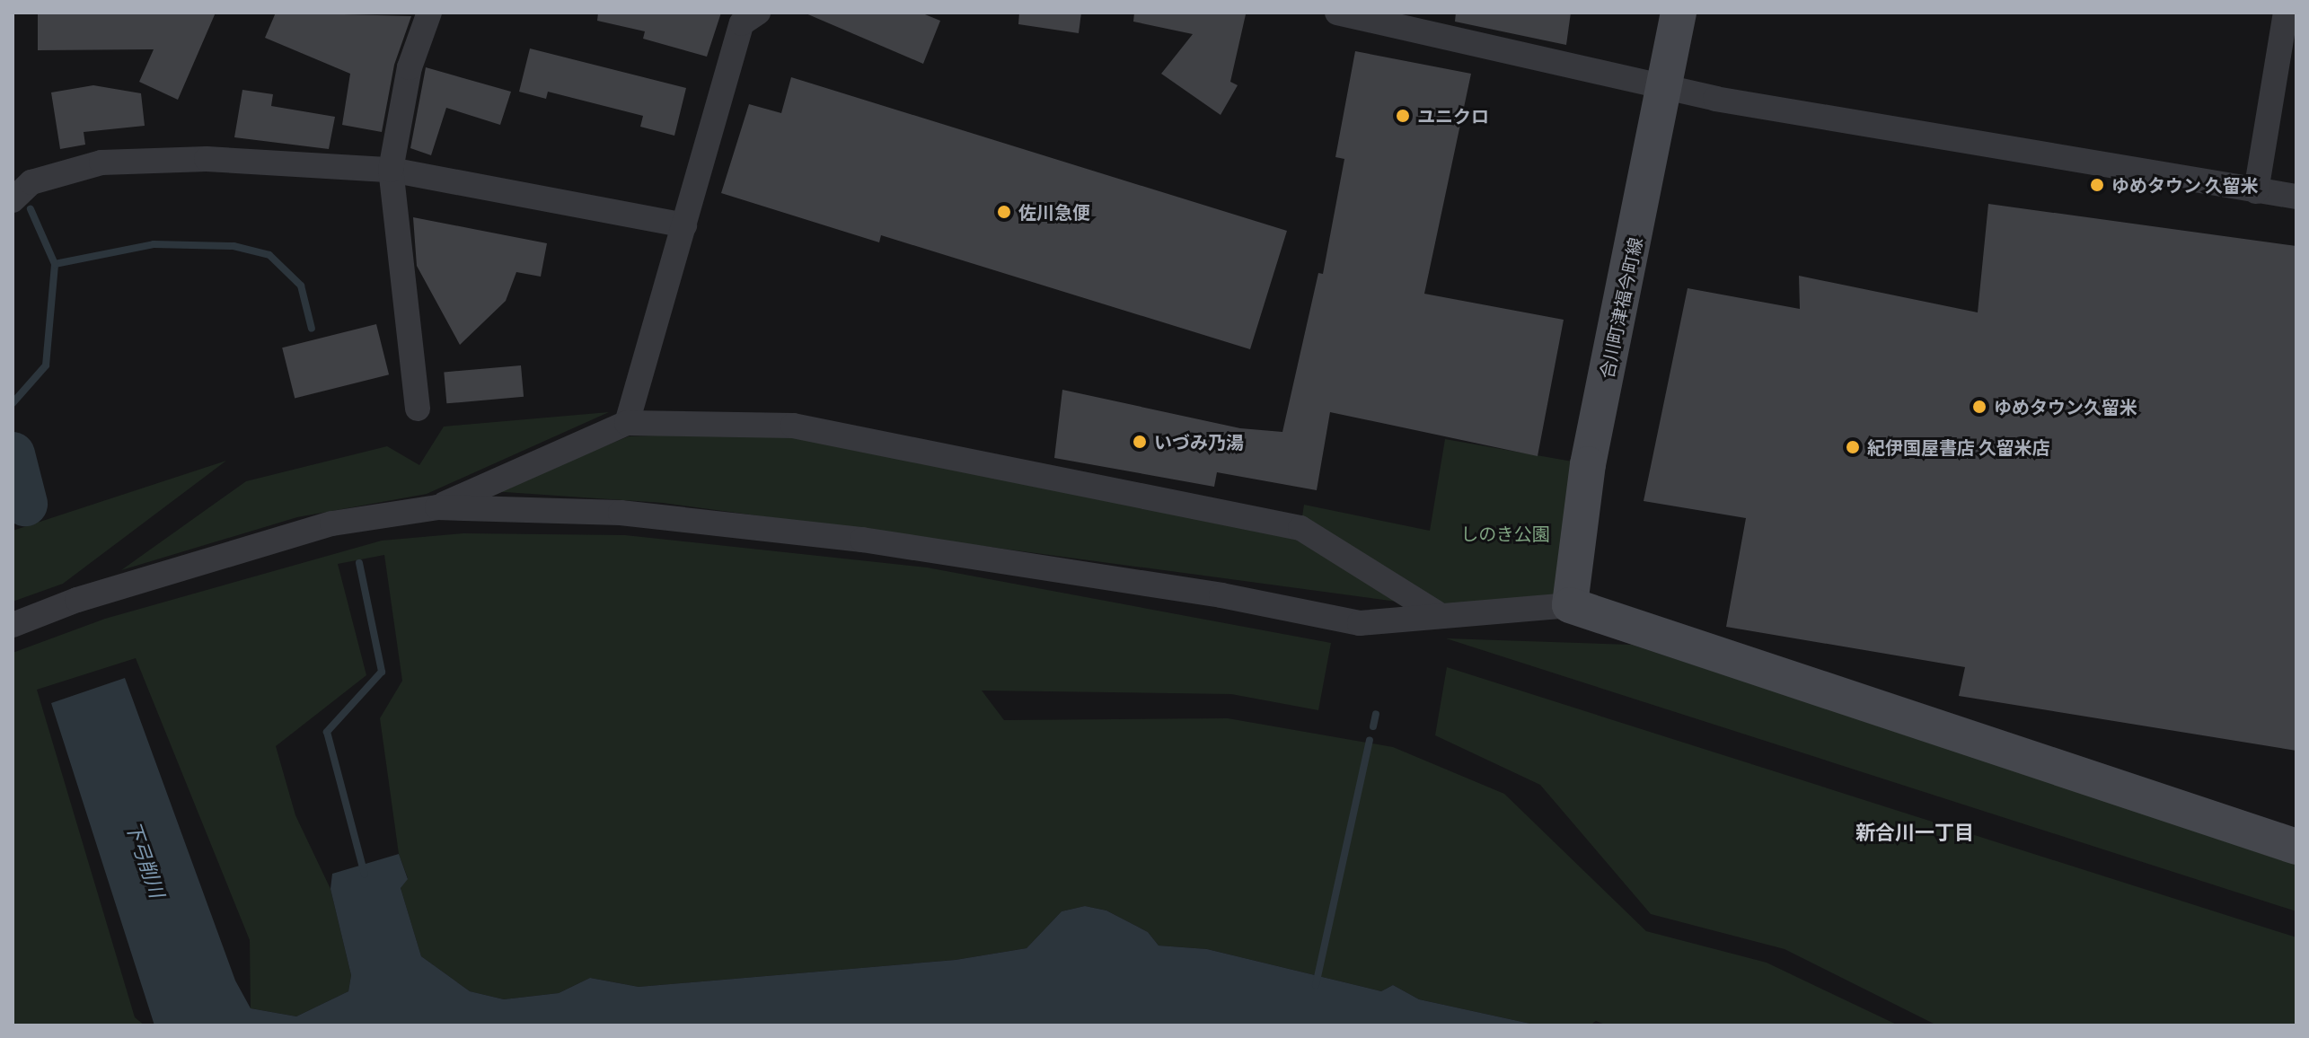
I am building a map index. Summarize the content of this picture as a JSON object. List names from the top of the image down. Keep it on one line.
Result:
{"streets":{"street":["合川町津福今町線"]},"districts":["新合川一丁目"],"water":["下弓削川"],"parks":["しのき公園"],"places":["ユニクロ","ゆめタウン 久留米","佐川急便","ゆめタウン久留米","いづみ乃湯","紀伊国屋書店 久留米店"]}
